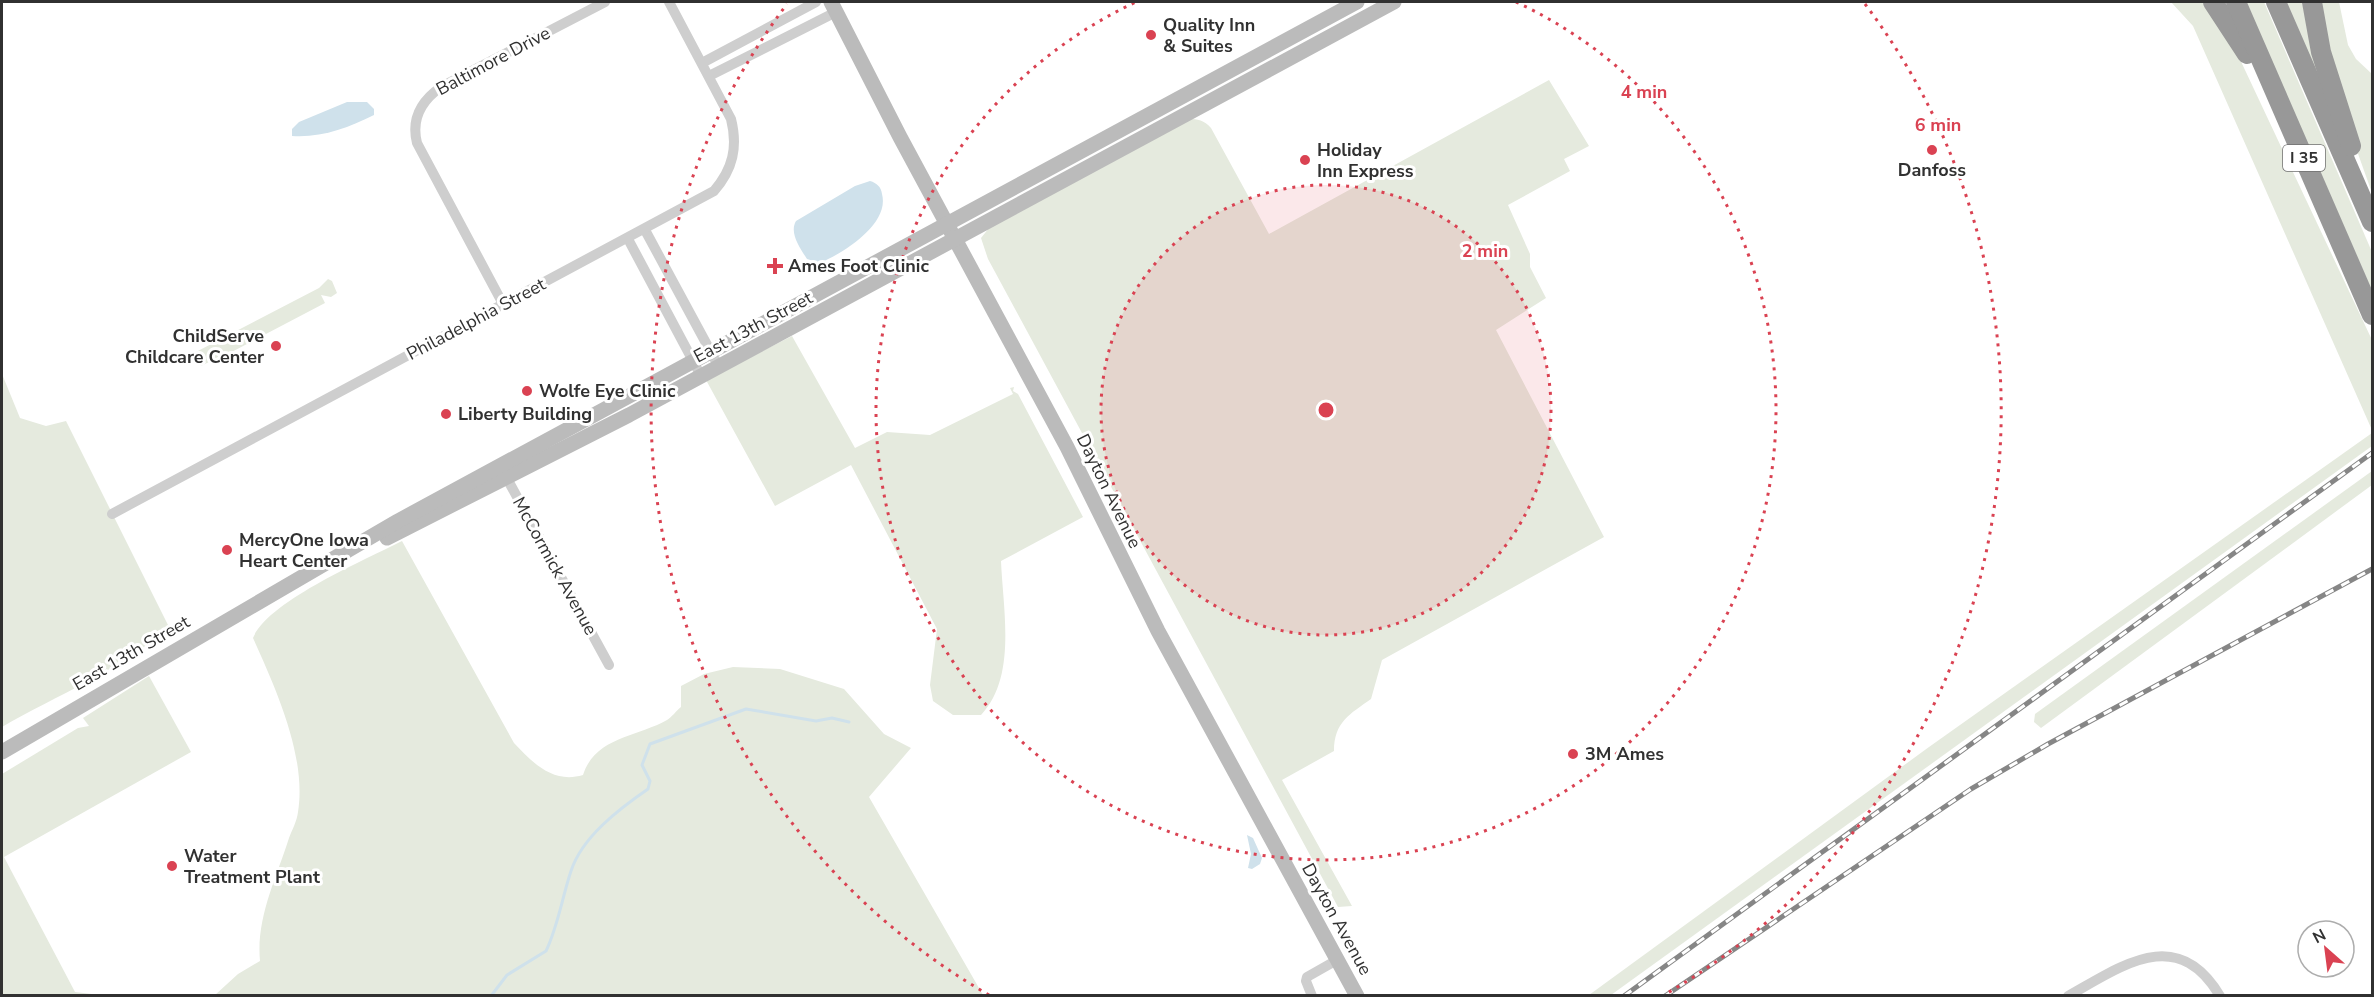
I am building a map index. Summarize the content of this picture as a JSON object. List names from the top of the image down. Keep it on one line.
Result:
{"streets":{"highway":["I 35"],"main road":["East 13th Street","Dayton Avenue"],"street":["Baltimore Drive","Philadelphia Street","McCormick Avenue"]},"crossings":[["Baltimore Drive","Philadelphia Street"],["East 13th Street","Dayton Avenue"],["East 13th Street","McCormick Avenue"]],"places":{"other":["Quality Inn & Suites","Danfoss","Holiday Inn Express","ChildServe Childcare Center","Wolfe Eye Clinic","Liberty Building","MercyOne Iowa Heart Center","3M Ames","Water Treatment Plant"],"health":["Ames Foot Clinic"]},"north":"top left","rings":["4 min","6 min","2 min"]}
